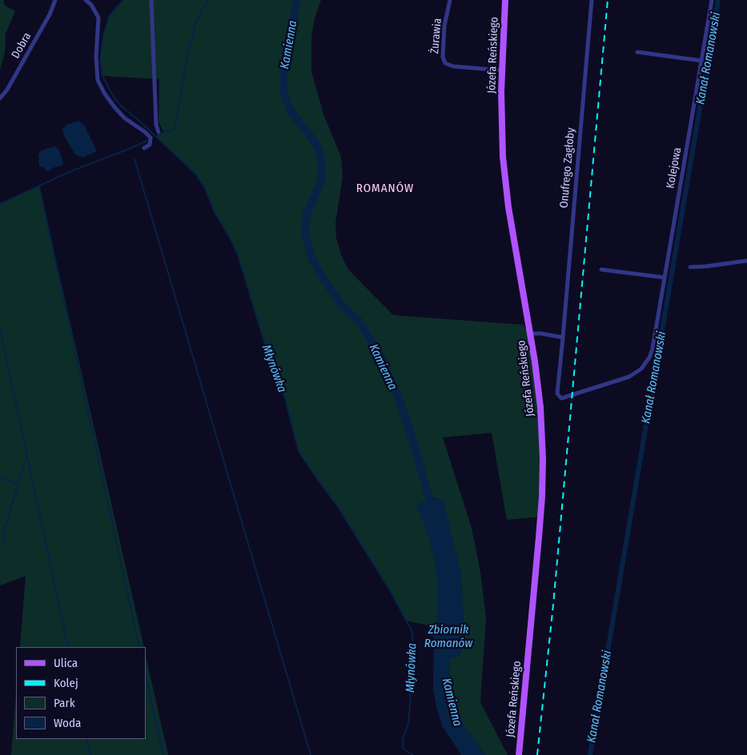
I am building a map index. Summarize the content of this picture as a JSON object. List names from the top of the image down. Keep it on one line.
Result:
{"streets":{"main road":["Józefa Reńskiego"],"street":["Żurawia","Dobra","Onufrego Zagłoby","Kolejowa"]},"crossings":[["Żurawia","Józefa Reńskiego"],["Onufrego Zagłoby","Kolejowa"]],"districts":["ROMANÓW"],"water":["Kamienna","Kanał Romanowski","Młynówka","Zbiornik Romanów"],"legend":["Ulica","Kolej","Park","Woda"]}
